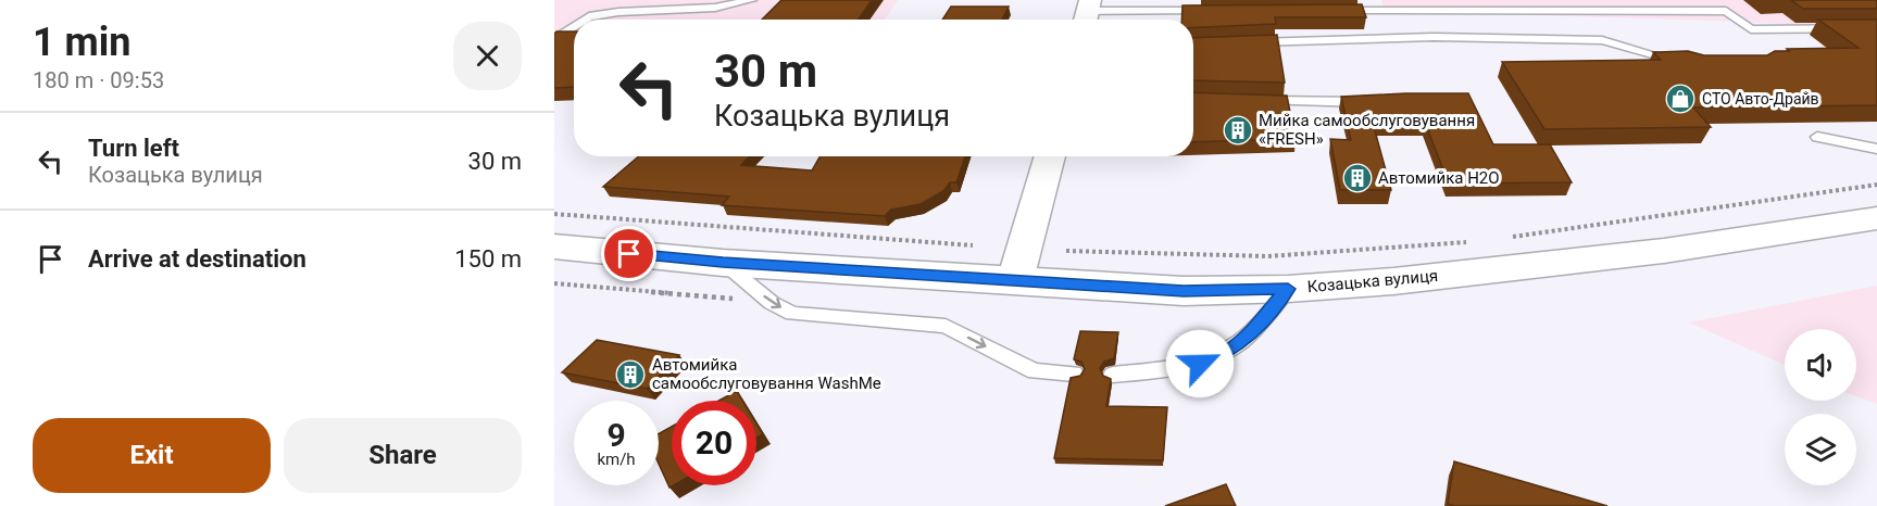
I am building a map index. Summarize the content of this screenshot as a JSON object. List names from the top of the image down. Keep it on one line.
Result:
{"streets":{"main road":["Козацька вулиця"]},"places":{"shop":["СТО Авто-Драйв"],"building":["Мийка самообслуговування «FRESH»","Автомийка H2O","Автомийка самообслуговування WashMe"]},"page":{"heading":["1 min","180 m · 09:53"],"turn":["30 m","Козацька вулиця"],"list":[{"name":"Turn left","note":"Козацька вулиця","value":"30 m"},{"name":"Arrive at destination","value":"150 m"}],"speed":"9 km/h","limit":"20","buttons":["Exit","Share"]}}
